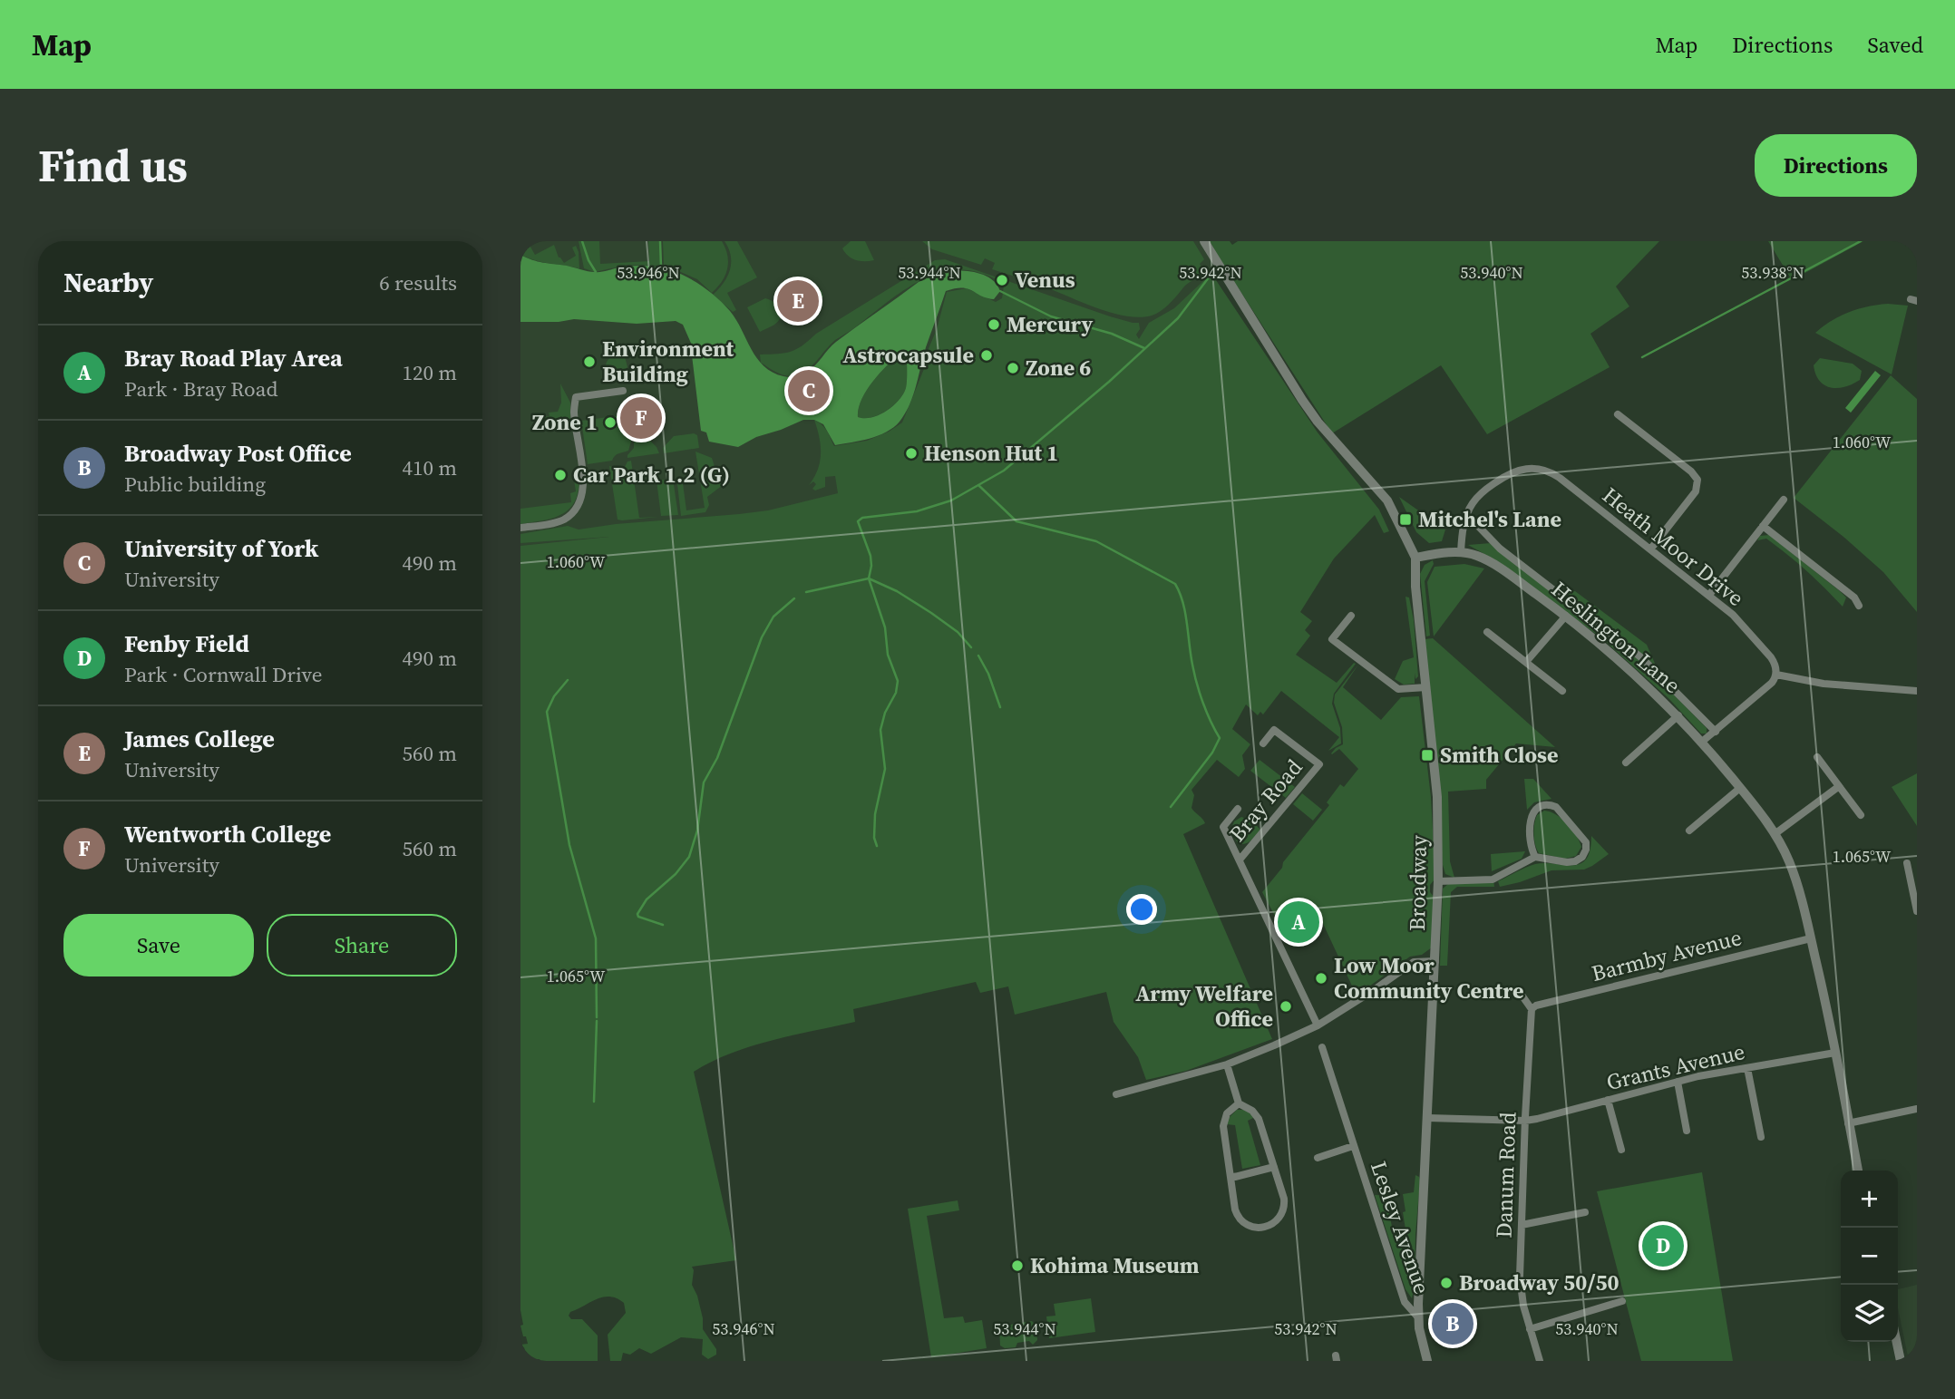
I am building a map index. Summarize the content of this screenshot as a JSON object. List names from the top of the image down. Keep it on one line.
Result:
{"streets":{"street":["Heath Moor Drive","Heslington Lane","Bray Road","Broadway","Barmby Avenue","Grants Avenue","Danum Road","Lesley Avenue"]},"crossings":[["Heath Moor Drive","Heslington Lane"],["Heslington Lane","Broadway"],["Heslington Lane","Barmby Avenue"],["Heslington Lane","Grants Avenue"],["Broadway","Grants Avenue"],["Broadway","Lesley Avenue"],["Barmby Avenue","Danum Road"],["Grants Avenue","Danum Road"]],"places":{"other":["Venus","Mercury","Astrocapsule","Environment Building","Zone 6","Zone 1","Henson Hut 1","Car Park 1.2 (G)","Low Moor Community Centre","Army Welfare Office","Kohima Museum","Broadway 50/50"],"transit":["Mitchel's Lane","Smith Close"]},"page":{"header":"Map","nav":["Map","Directions","Saved"],"buttons":["Directions",["Save","Share"]],"title":"Find us","heading":["Nearby","6 results"],"pins":["E","C","F","A","D","B"],"list":[{"mark":"A","name":"Bray Road Play Area","note":"Park · Bray Road","value":"120 m"},{"mark":"B","name":"Broadway Post Office","note":"Public building","value":"410 m"},{"mark":"C","name":"University of York","note":"University","value":"490 m"},{"mark":"D","name":"Fenby Field","note":"Park · Cornwall Drive","value":"490 m"},{"mark":"E","name":"James College","note":"University","value":"560 m"},{"mark":"F","name":"Wentworth College","note":"University","value":"560 m"}],"map_buttons":["+","−"]},"coordinates":["53.946°N","53.944°N","53.942°N","53.940°N","53.938°N","1.060°W","1.065°W"]}
